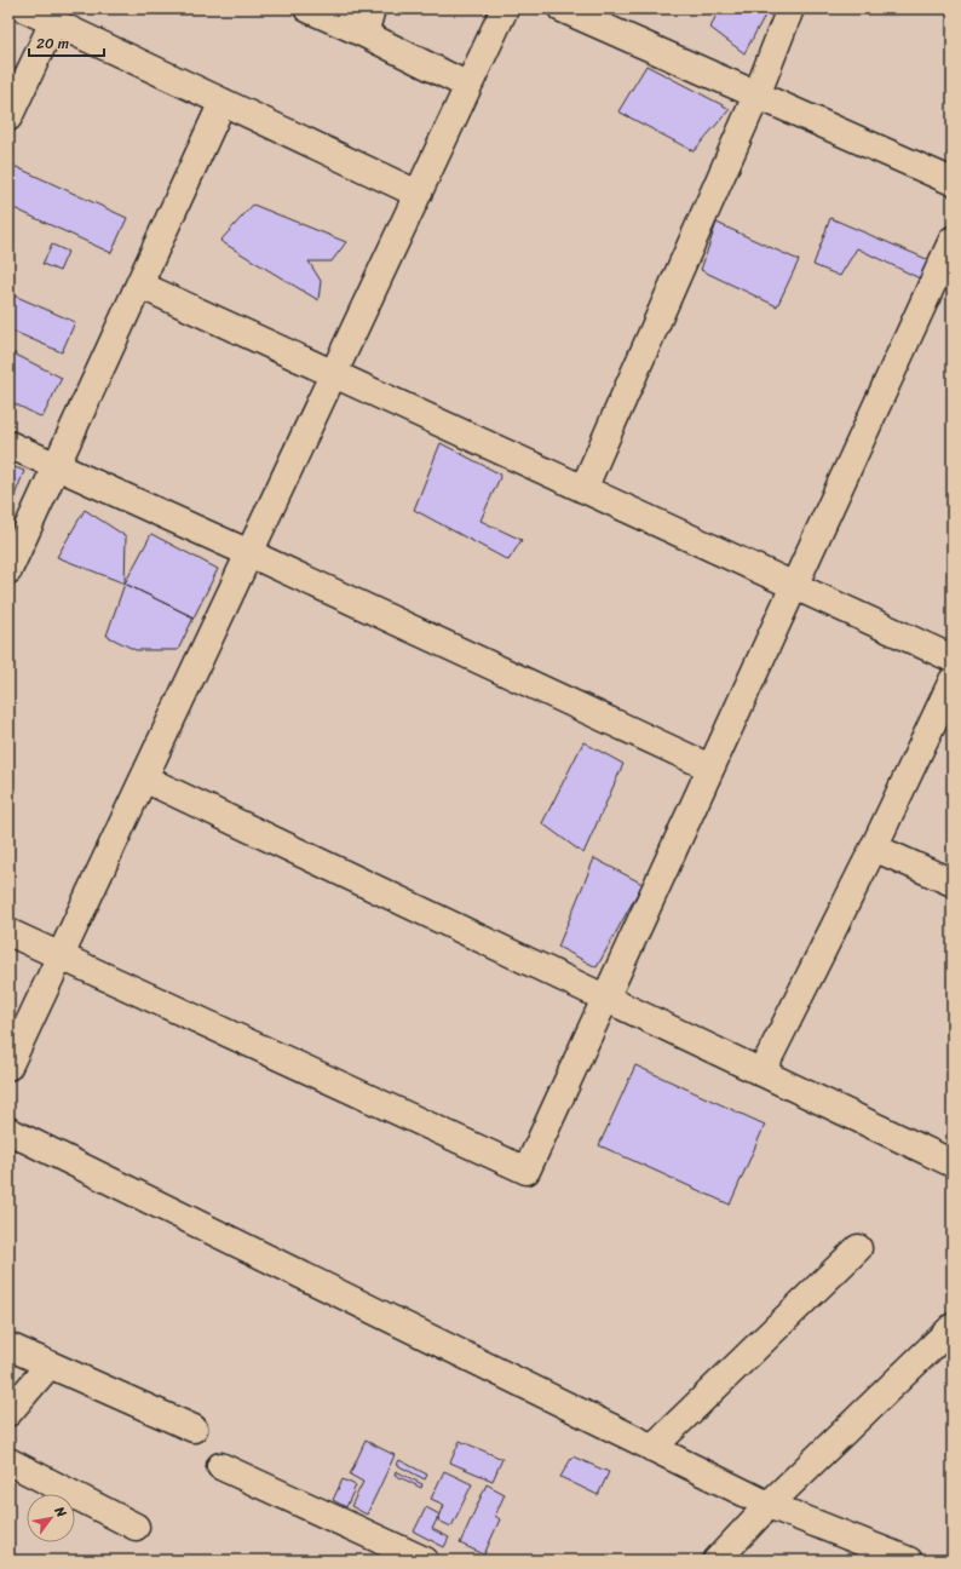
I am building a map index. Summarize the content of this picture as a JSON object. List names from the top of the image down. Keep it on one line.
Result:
{"scale_bar":"20 m","north":"top right"}
